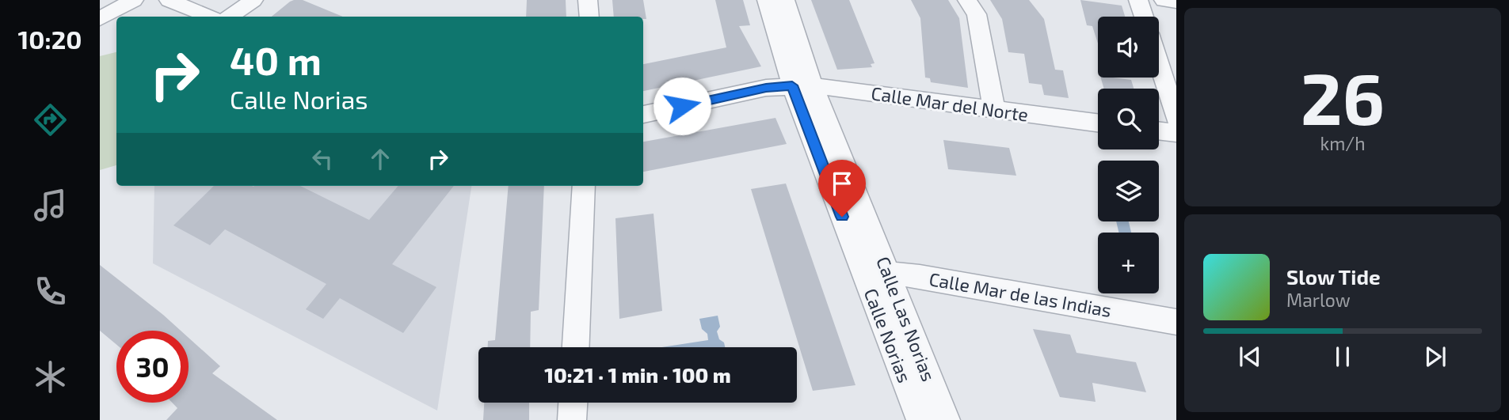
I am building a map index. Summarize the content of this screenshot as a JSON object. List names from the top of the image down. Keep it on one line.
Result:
{"streets":{"street":["Calle Mar del Norte","Calle Mar de las Indias","Calle Las Norias","Calle Norias"]},"crossings":[["Calle Mar del Norte","Calle Norias"],["Calle Mar de las Indias","Calle Las Norias"],["Calle Mar de las Indias","Calle Norias"],["Calle Las Norias","Calle Norias"]],"page":{"tabs":"10:20","tile":["26","km/h"],"map_buttons":"+","turn":["40 m","Calle Norias"],"song":["Slow Tide","Marlow"],"limit":"30","trip":"10:21 · 1 min · 100 m"}}
